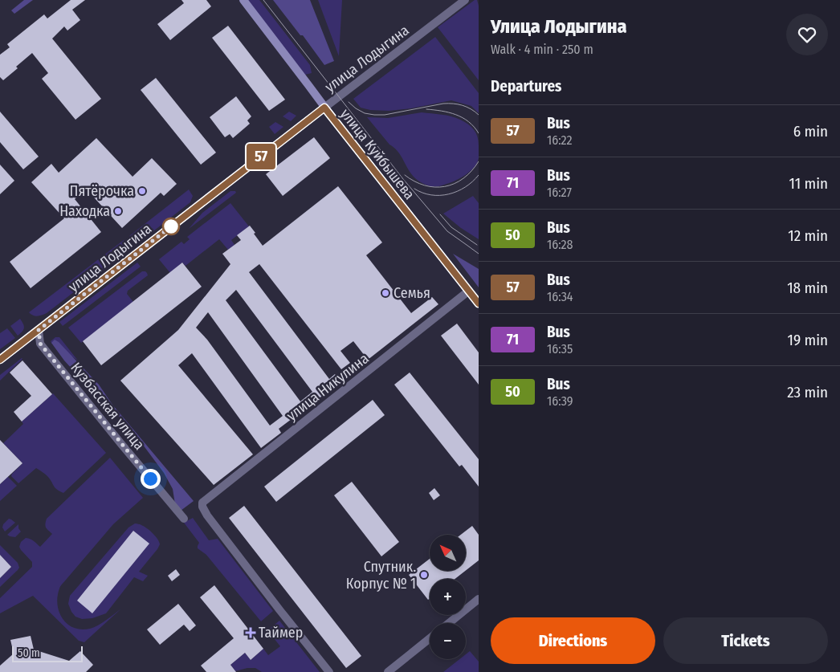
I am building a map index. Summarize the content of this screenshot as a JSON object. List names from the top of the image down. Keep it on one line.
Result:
{"streets":{"main road":["улица Лодыгина","улица Куйбышева"],"street":["улица Никулина","Кузбасская улица"]},"crossings":[["улица Лодыгина","улица Куйбышева"],["улица Лодыгина","Кузбасская улица"],["улица Куйбышева","улица Никулина"]],"places":{"other":["Пятёрочка","Находка","Семья","Спутник. Корпус № 1"],"health":["Таймер"]},"lines":["bus line 57"],"scale_bar":"50 m","north":"top left","page":{"on_map":"57","heading":[["Улица Лодыгина","Walk · 4 min · 250 m"],"Departures"],"list":[{"mark":"57","name":"Bus","note":"16:22","value":"6 min"},{"mark":"71","name":"Bus","note":"16:27","value":"11 min"},{"mark":"50","name":"Bus","note":"16:28","value":"12 min"},{"mark":"57","name":"Bus","note":"16:34","value":"18 min"},{"mark":"71","name":"Bus","note":"16:35","value":"19 min"},{"mark":"50","name":"Bus","note":"16:39","value":"23 min"}],"map_buttons":["+","−"],"buttons":["Directions","Tickets"],"scale":"50 m"}}
